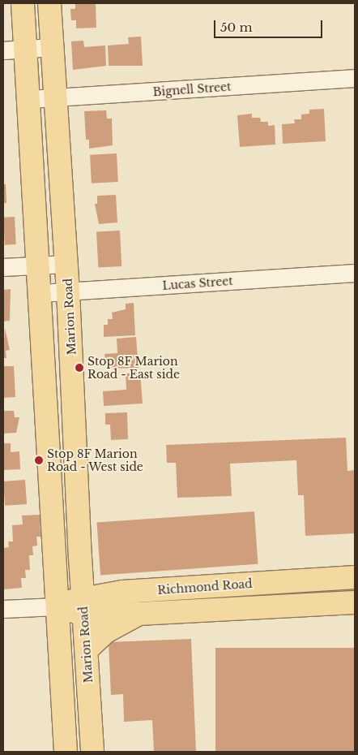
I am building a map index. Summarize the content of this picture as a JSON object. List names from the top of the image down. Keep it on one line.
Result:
{"streets":{"main road":["Marion Road","Richmond Road"],"street":["Bignell Street","Lucas Street"]},"crossings":[["Bignell Street","Marion Road"],["Lucas Street","Marion Road"],["Marion Road","Richmond Road"]],"places":["Stop 8F Marion Road - East side","Stop 8F Marion Road - West side"],"scale_bar":"50 m"}
